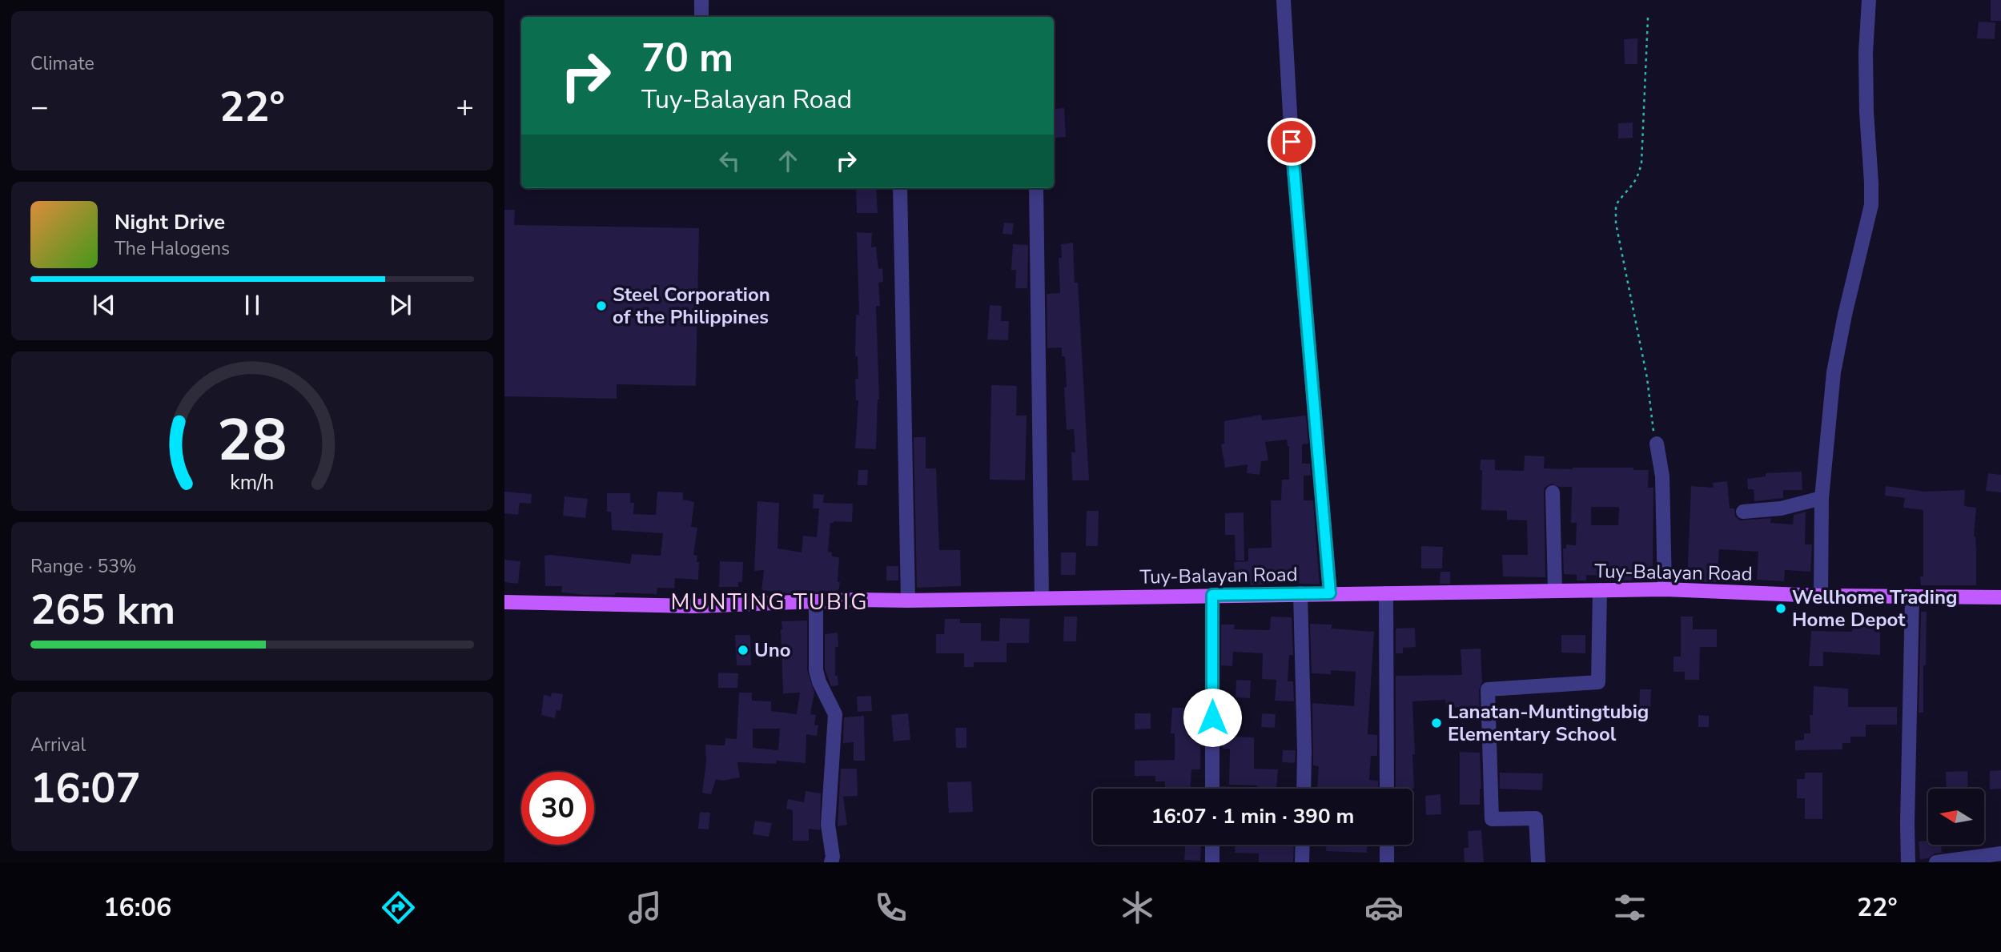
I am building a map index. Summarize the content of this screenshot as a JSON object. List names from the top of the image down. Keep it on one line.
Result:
{"streets":{"main road":["Tuy-Balayan Road"]},"districts":["MUNTING TUBIG"],"places":["Steel Corporation of the Philippines","Wellhome Trading Home Depot","Uno","Lanatan-Muntingtubig Elementary School"],"north":"left","page":{"tile":["Climate",["Range · 53%","265 km"],["Arrival","16:07"]],"turn":["70 m","Tuy-Balayan Road"],"heat":["−","22°","+"],"song":["Night Drive","The Halogens"],"limit":"30","trip":"16:07 · 1 min · 390 m","tabs":["16:06","22°"],"gauge":["28","km/h"]}}
